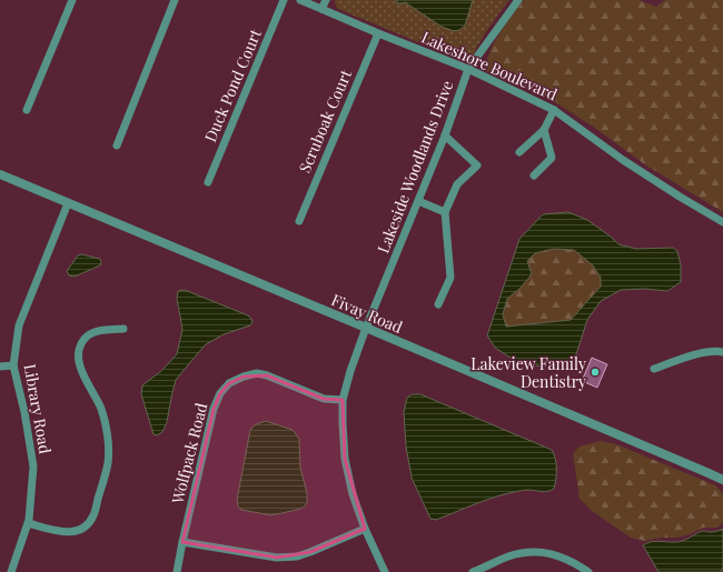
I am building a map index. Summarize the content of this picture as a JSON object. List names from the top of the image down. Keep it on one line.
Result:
{"streets":{"street":["Lakeshore Boulevard","Duck Pond Court","Scruboak Court","Lakeside Woodlands Drive","Fivay Road","Library Road","Wolfpack Road"]},"crossings":[["Lakeshore Boulevard","Scruboak Court"],["Lakeshore Boulevard","Lakeside Woodlands Drive"],["Lakeside Woodlands Drive","Fivay Road"],["Lakeside Woodlands Drive","Wolfpack Road"],["Fivay Road","Library Road"]],"places":["Lakeview Family Dentistry"]}
